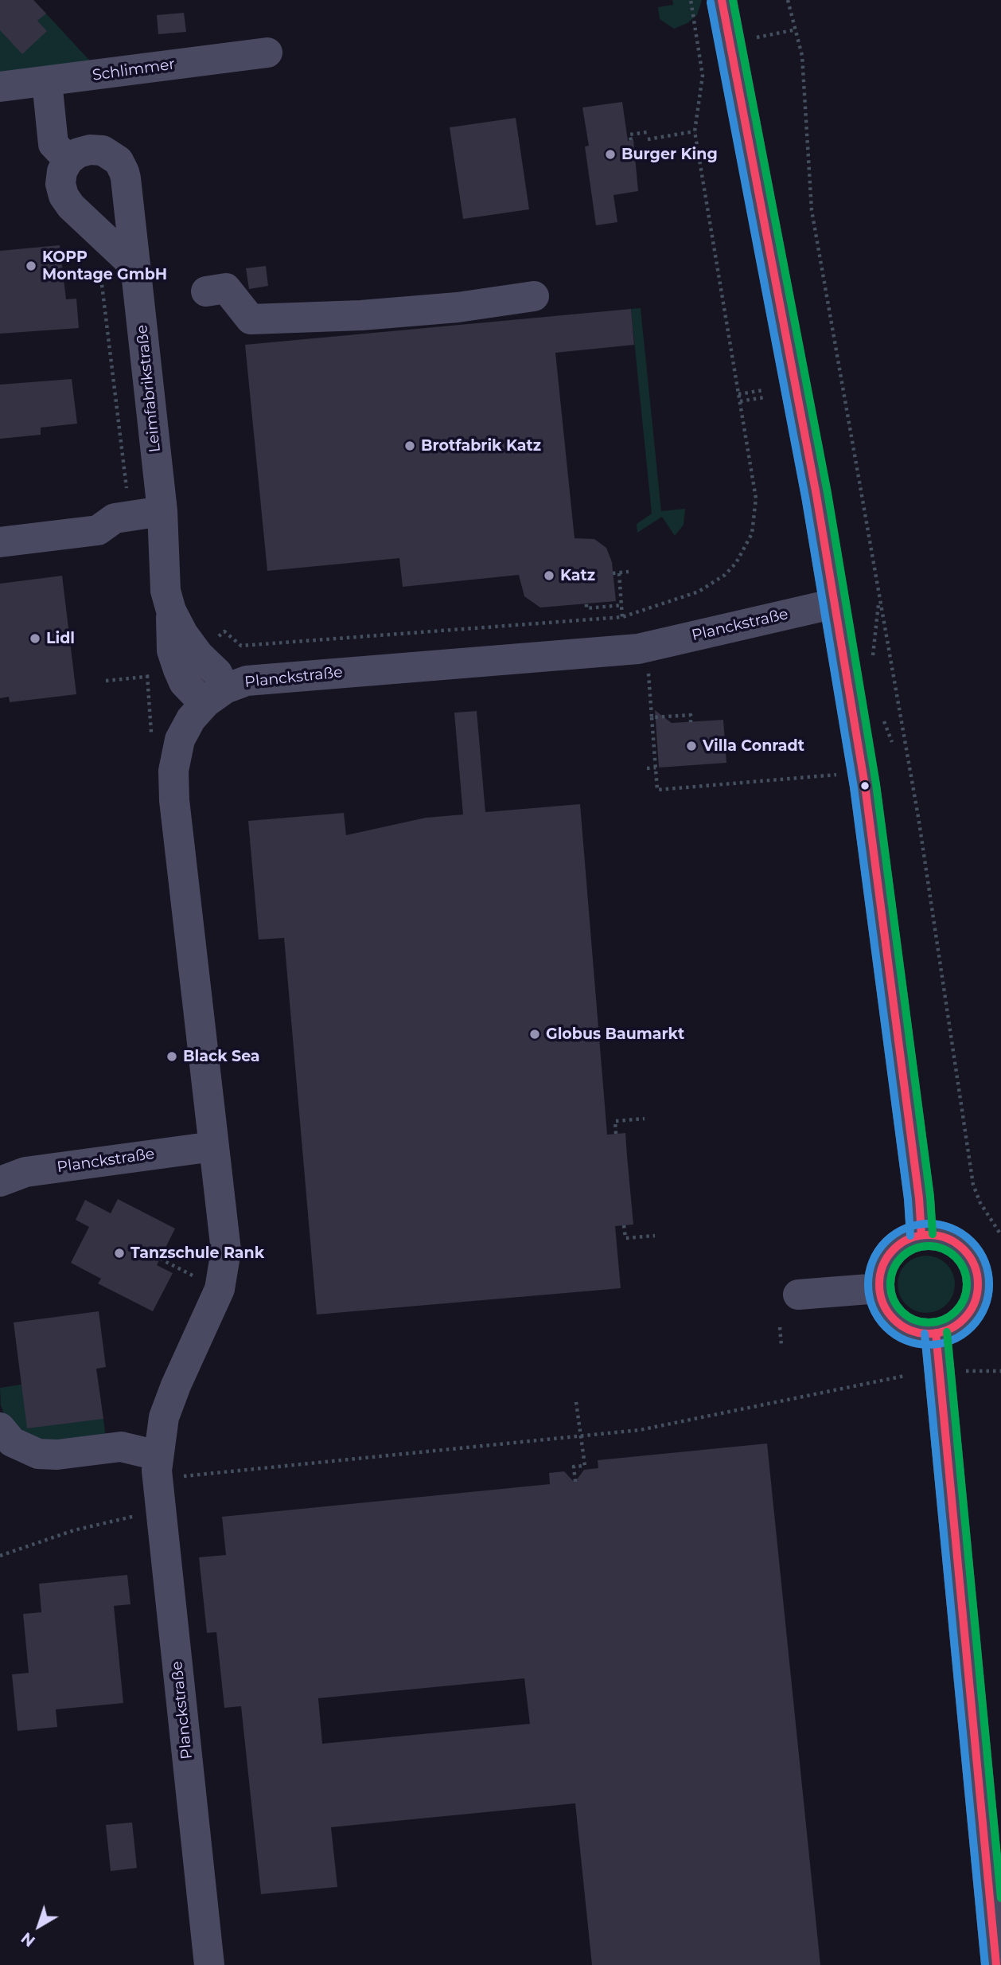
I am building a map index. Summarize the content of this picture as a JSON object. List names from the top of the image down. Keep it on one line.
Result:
{"streets":{"street":["Schlimmer","Leimfabrikstraße","Planckstraße"]},"crossings":[["Leimfabrikstraße","Planckstraße"]],"places":["Burger King","KOPP Montage GmbH","Brotfabrik Katz","Katz","Lidl","Villa Conradt","Globus Baumarkt","Black Sea","Tanzschule Rank"],"north":"bottom left"}
